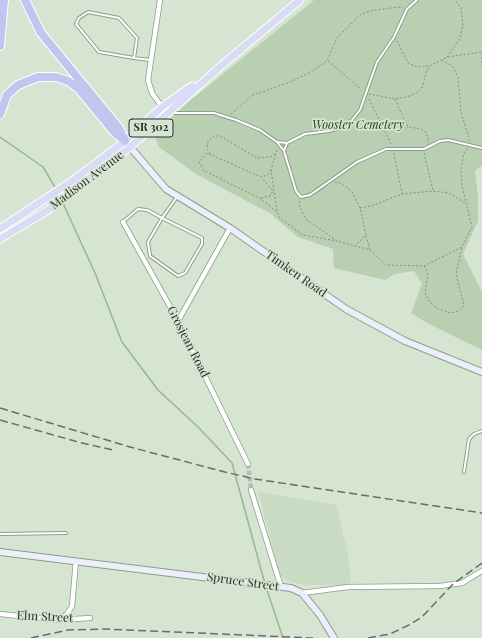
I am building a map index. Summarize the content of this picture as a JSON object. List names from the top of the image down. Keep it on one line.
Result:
{"streets":{"main road":["SR 302","Madison Avenue"],"street":["Timken Road","Grosjean Road","Spruce Street","Elm Street"]},"crossings":[["Madison Avenue","Timken Road"]],"parks":["Wooster Cemetery"]}
